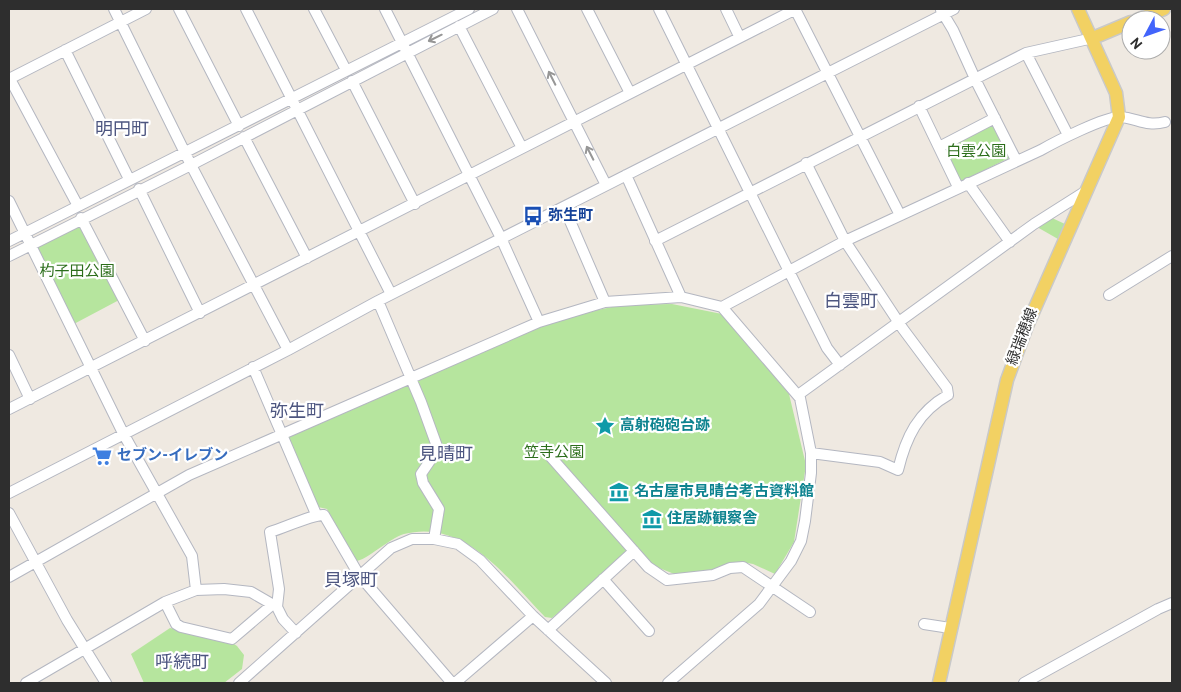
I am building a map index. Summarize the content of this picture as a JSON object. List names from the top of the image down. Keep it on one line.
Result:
{"streets":{"main road":["緑瑞穂線"]},"districts":["明円町","白雲町","弥生町","見晴町","貝塚町","呼続町"],"parks":["白雲公園","杓子田公園","笠寺公園"],"places":{"bus stop":["弥生町"],"place":["高射砲砲台跡"],"supermarket":["セブン-イレブン"],"museum":["名古屋市見晴台考古資料館","住居跡観察舎"]},"north":"bottom left"}
